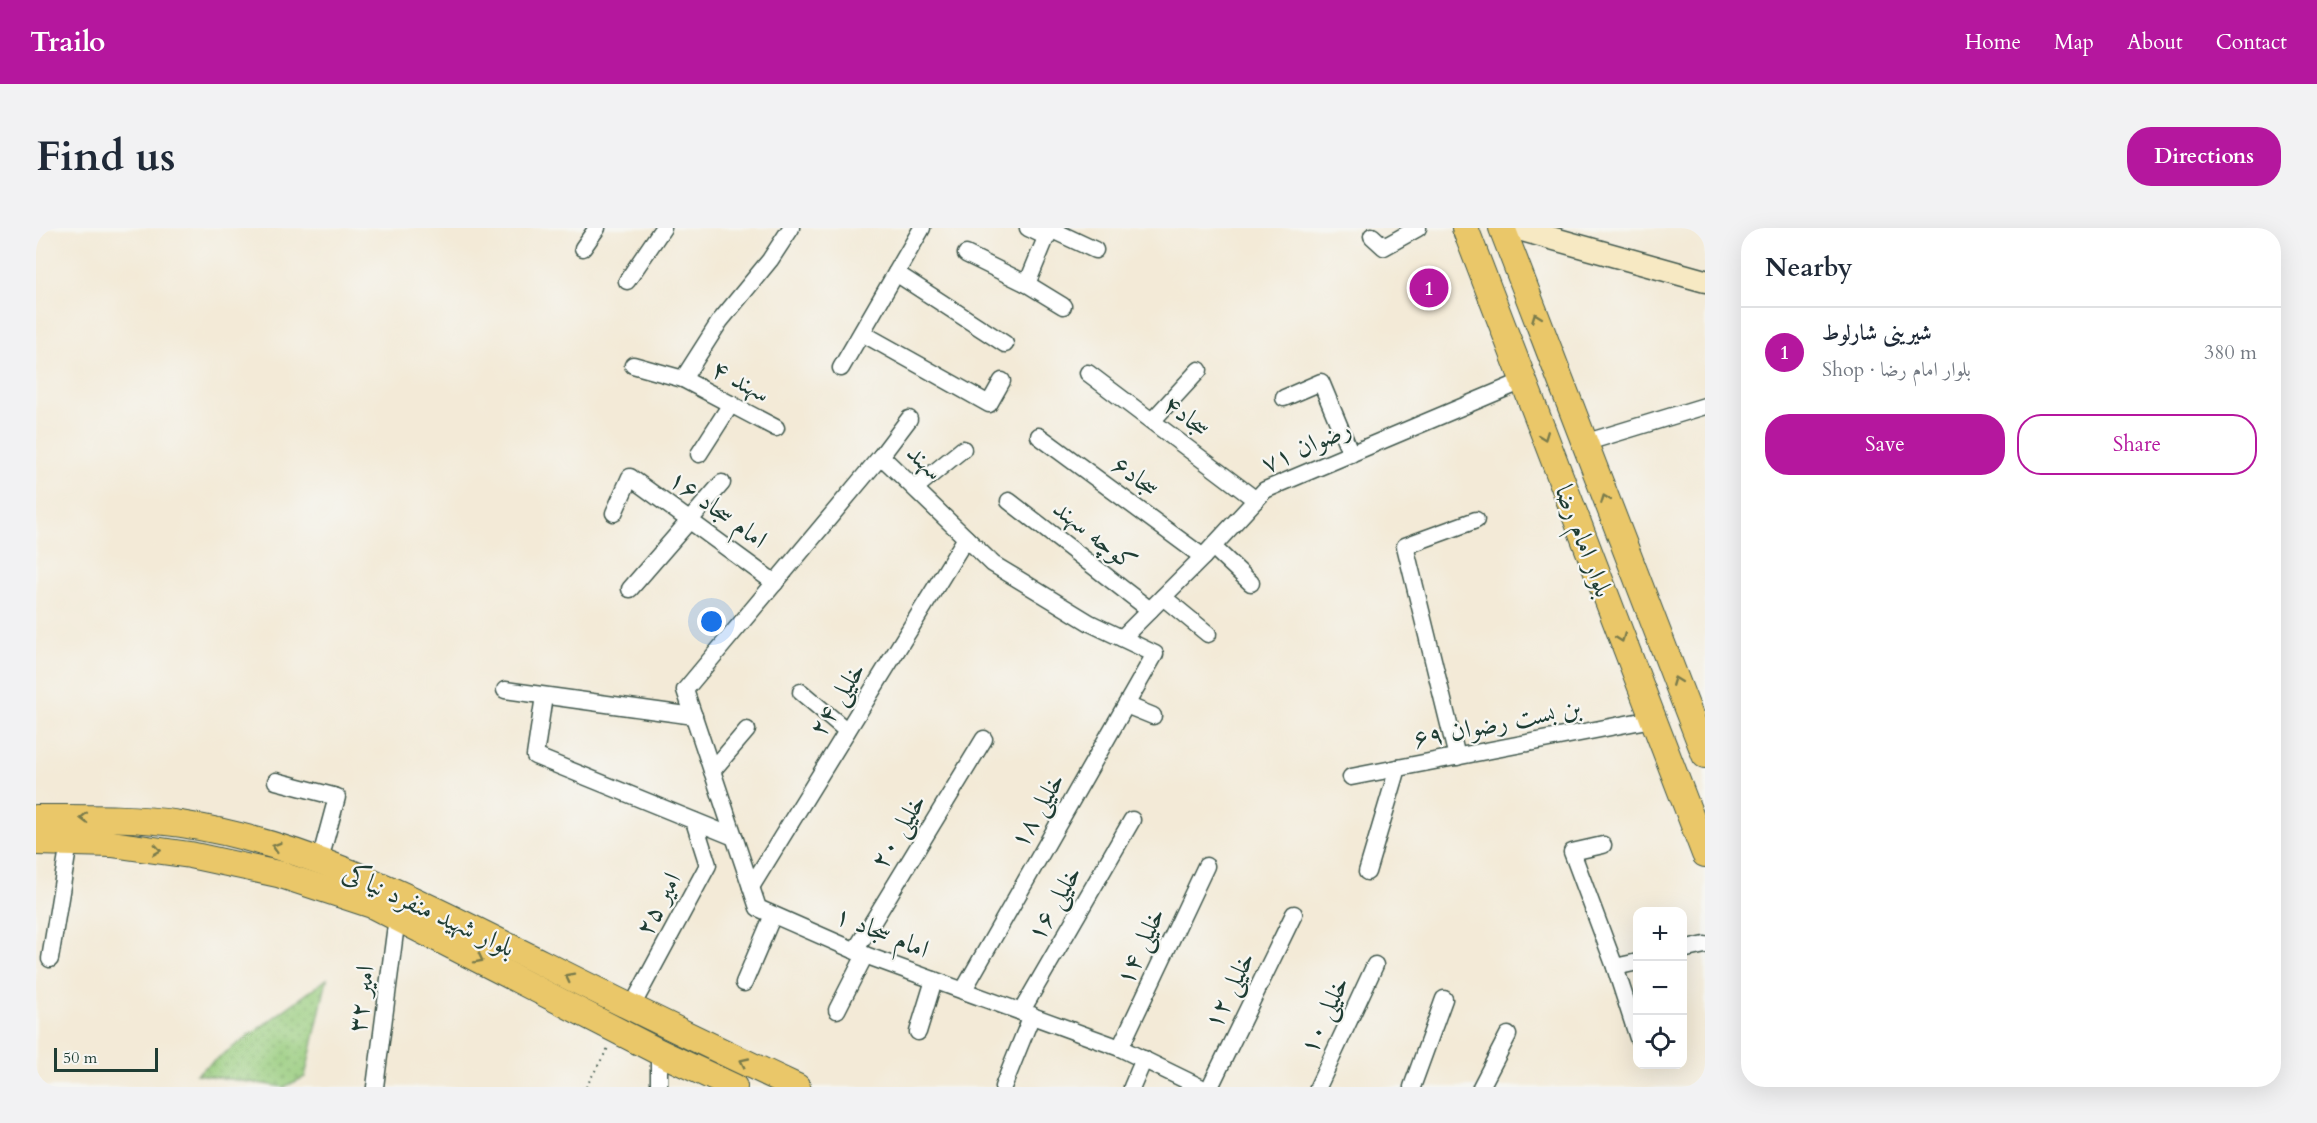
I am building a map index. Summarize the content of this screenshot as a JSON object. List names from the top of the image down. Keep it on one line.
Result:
{"streets":{"main road":["بلوار امام رضا","بلوار شهید منفرد نیاکی"],"street":["سهند ۴","سجاد۴","رضوان ۷۱","سهند","سجاد۶","امام سجاد ۱۶","كوچه سهند","خلیلی ۲۴","بن بست رضوان ۶۹","خلیلی ۱۸","خلیلی ۲۰","خلیلی ۱۶","امیر ۲۵","امام سجاد ۱","خلیلی ۱۴","خلیلی ۱۲","امیر ۳۲","خلیلی ۱۰"]},"crossings":[["سجاد۴","رضوان ۷۱"],["رضوان ۷۱","سهند"],["رضوان ۷۱","سجاد۶"],["رضوان ۷۱","كوچه سهند"],["رضوان ۷۱","بلوار امام رضا"],["سهند","امام سجاد ۱۶"],["سهند","خلیلی ۲۴"],["سهند","خلیلی ۱۸"],["سهند","امام سجاد ۱"],["بلوار امام رضا","بن بست رضوان ۶۹"],["خلیلی ۲۴","امام سجاد ۱"],["خلیلی ۱۸","امام سجاد ۱"],["خلیلی ۲۰","امام سجاد ۱"],["خلیلی ۱۶","امام سجاد ۱"],["امیر ۲۵","بلوار شهید منفرد نیاکی"],["بلوار شهید منفرد نیاکی","امیر ۳۲"],["امام سجاد ۱","خلیلی ۱۴"]],"scale_bar":"50 m","page":{"header":"Trailo","nav":["Home","Map","About","Contact"],"buttons":["Directions",["Save","Share"]],"title":"Find us","heading":"Nearby","pins":"1","list":[{"mark":"1","name":"شیرینی شارلوط","note":"Shop · بلوار امام رضا","value":"380 m"}],"map_buttons":["+","−"],"scale":"50 m"}}
